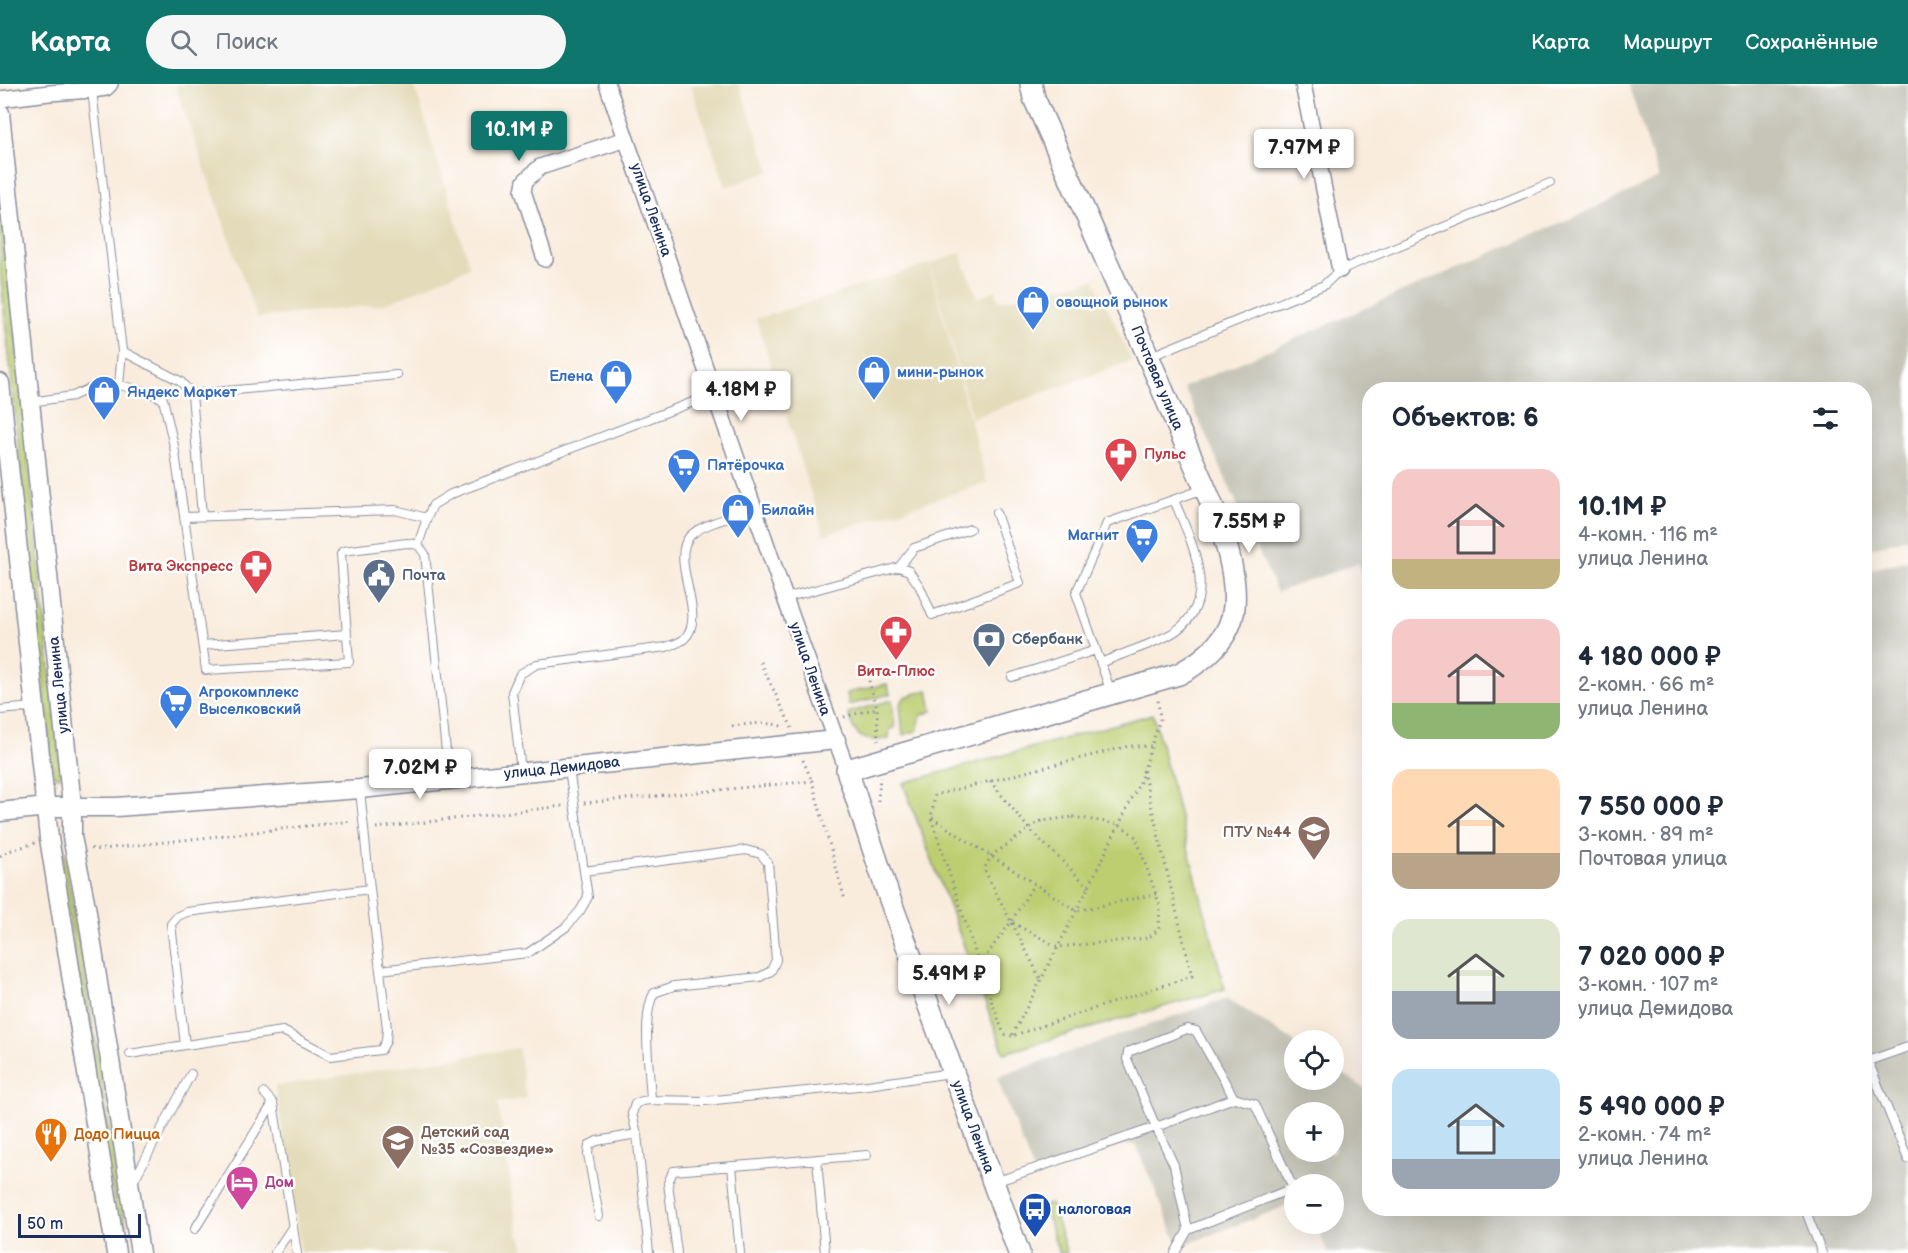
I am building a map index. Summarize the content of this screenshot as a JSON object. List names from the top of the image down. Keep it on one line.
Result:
{"streets":{"main road":["улица Ленина","Почтовая улица"],"street":["улица Демидова"]},"crossings":[["улица Ленина","Почтовая улица"],["улица Ленина","улица Демидова"]],"places":{"shop":["овощной рынок","мини-рынок","Елена","Яндекс Маркет","Билайн"],"pharmacy":["Пульс","Вита Экспресс","Вита-Плюс"],"supermarket":["Пятёрочка","Магнит","Агрокомплекс Выселковский"],"public building":["Почта"],"bank":["Сбербанк"],"school or university":["ПТУ №44","Детский сад №35 «Созвездие»"],"restaurant":["Додо Пицца"],"hotel":["Дом"],"bus stop":["налоговая"]},"scale_bar":"50 m","page":{"header":"Карта","search":"Поиск","nav":["Карта","Маршрут","Сохранённые"],"price":["10.1M ₽","7.97M ₽","4.18M ₽","7.55M ₽","7.02M ₽","5.49M ₽"],"heading":"Объектов: 6","list":[{"name":"10.1M ₽","note":"4-комн. · 116 m² · улица Ленина"},{"name":"4 180 000 ₽","note":"2-комн. · 66 m² · улица Ленина"},{"name":"7 550 000 ₽","note":"3-комн. · 89 m² · Почтовая улица"},{"name":"7 020 000 ₽","note":"3-комн. · 107 m² · улица Демидова"},{"name":"5 490 000 ₽","note":"2-комн. · 74 m² · улица Ленина"}],"map_buttons":["+","−"],"scale":"50 m"}}
